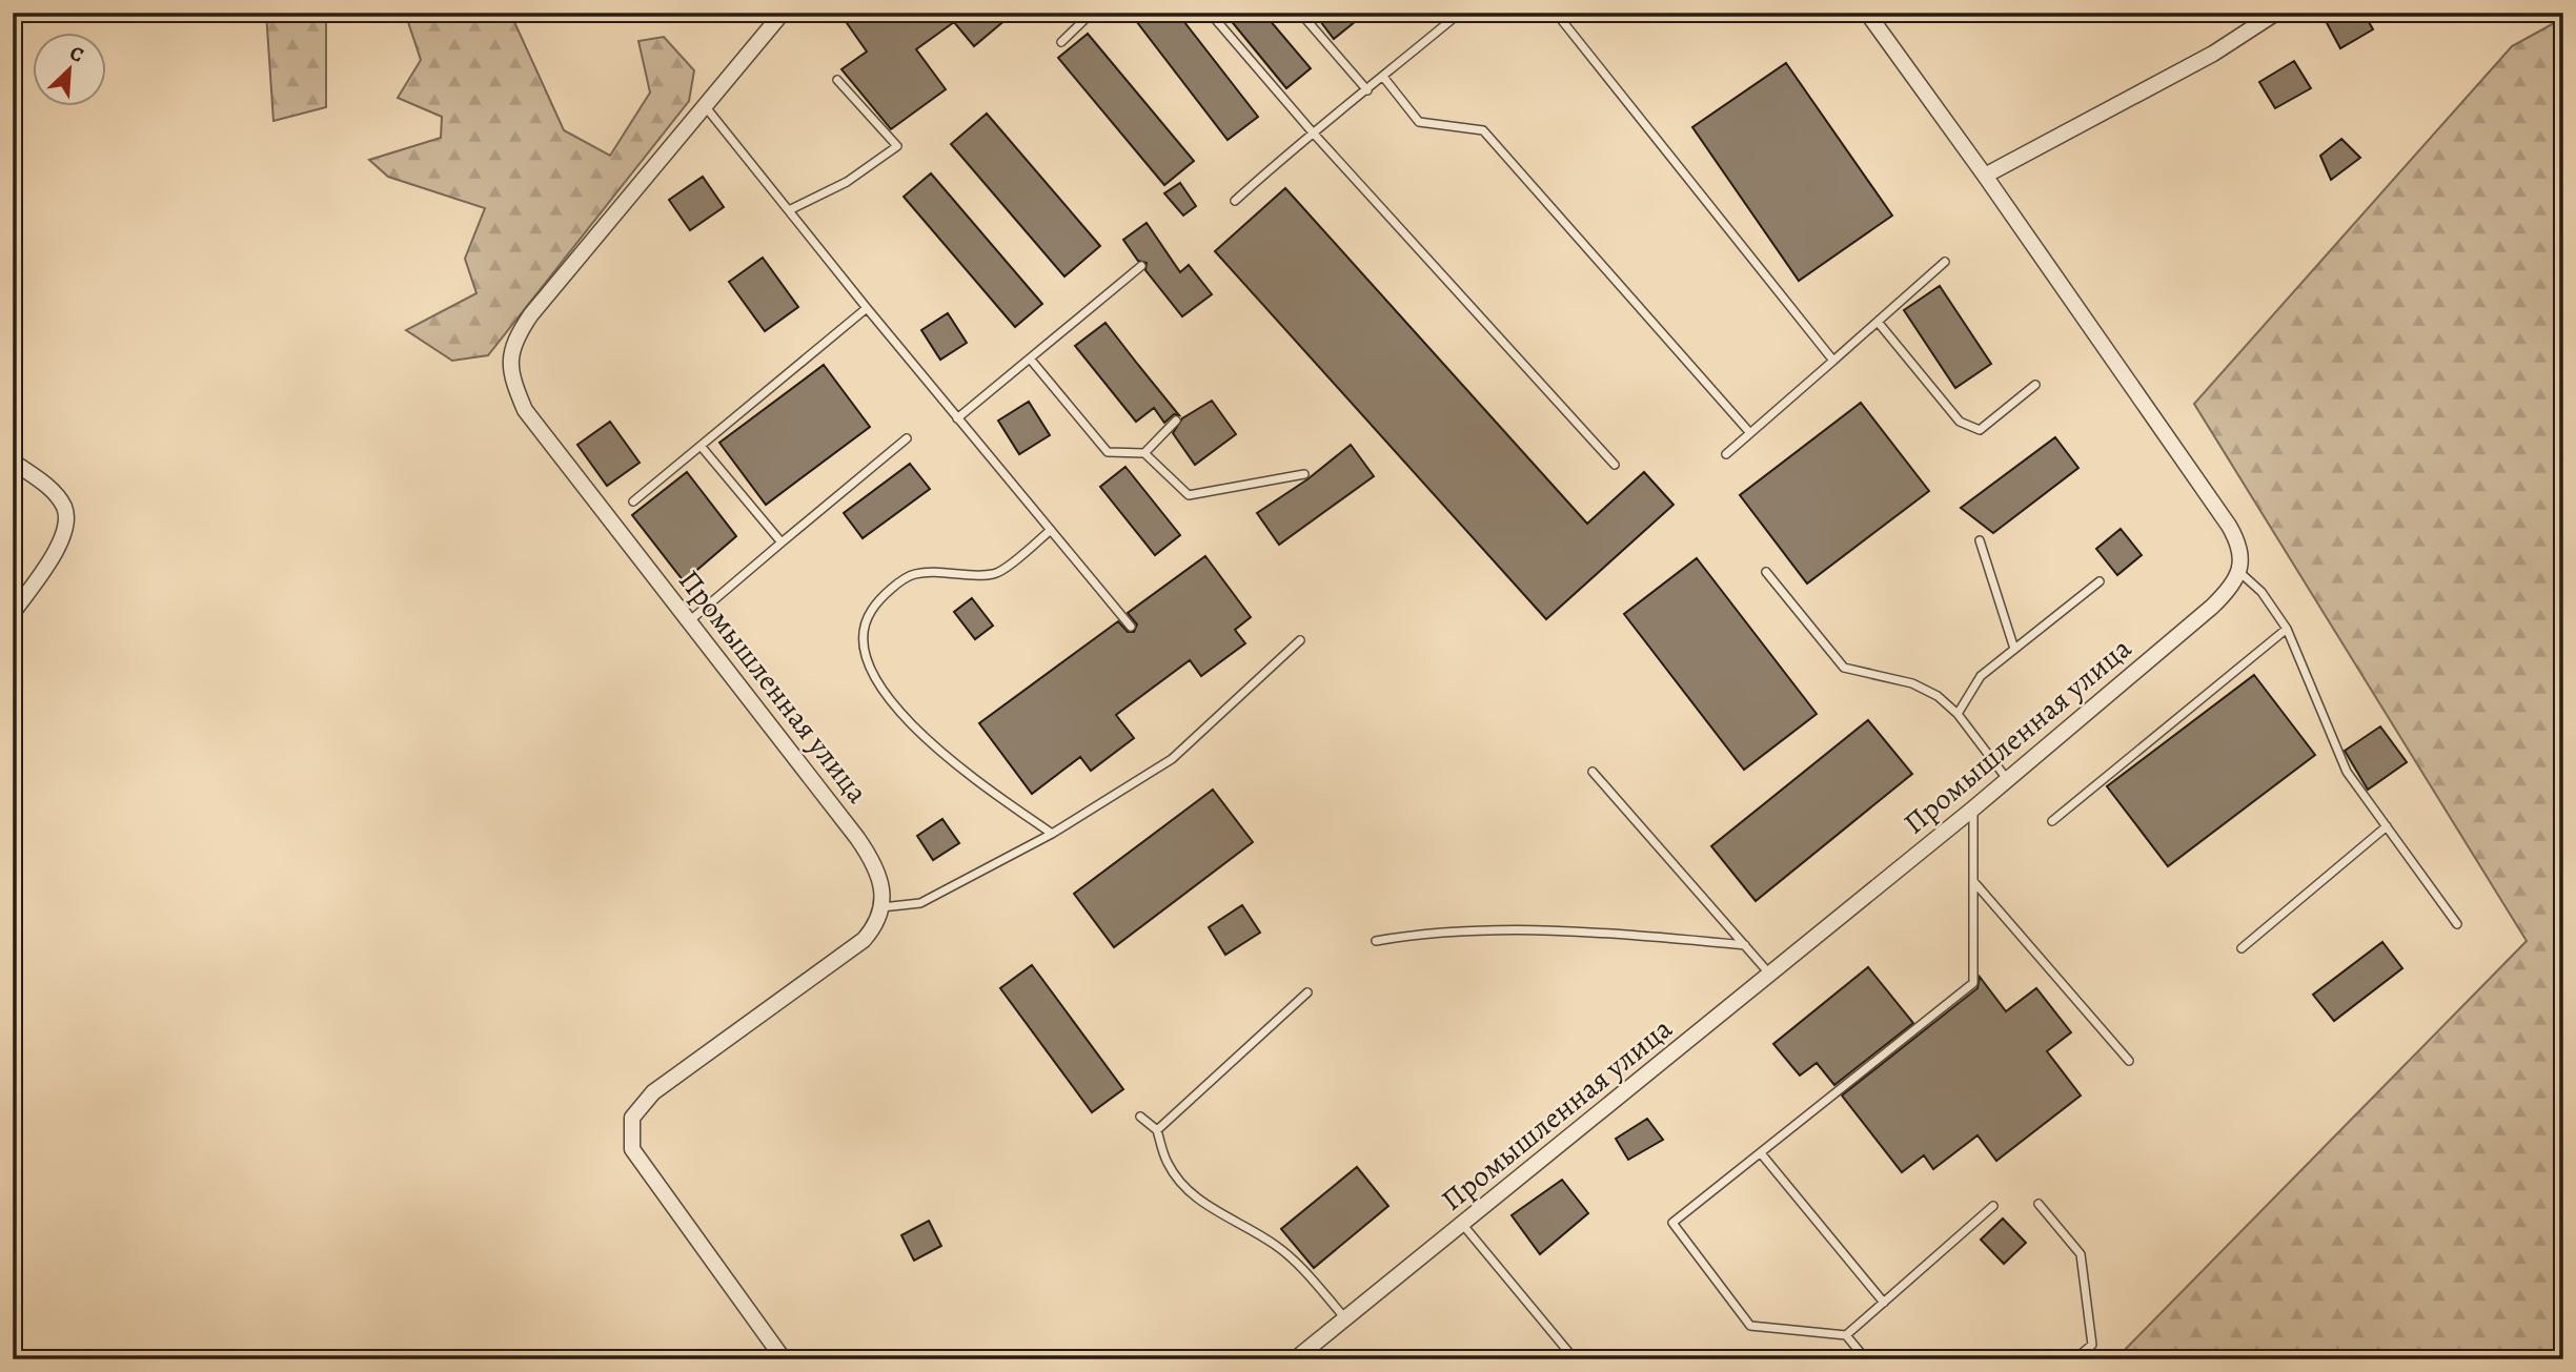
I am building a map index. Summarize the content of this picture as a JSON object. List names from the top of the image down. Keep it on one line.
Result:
{"streets":{"street":["Промышленная улица"]},"north":"top right"}
